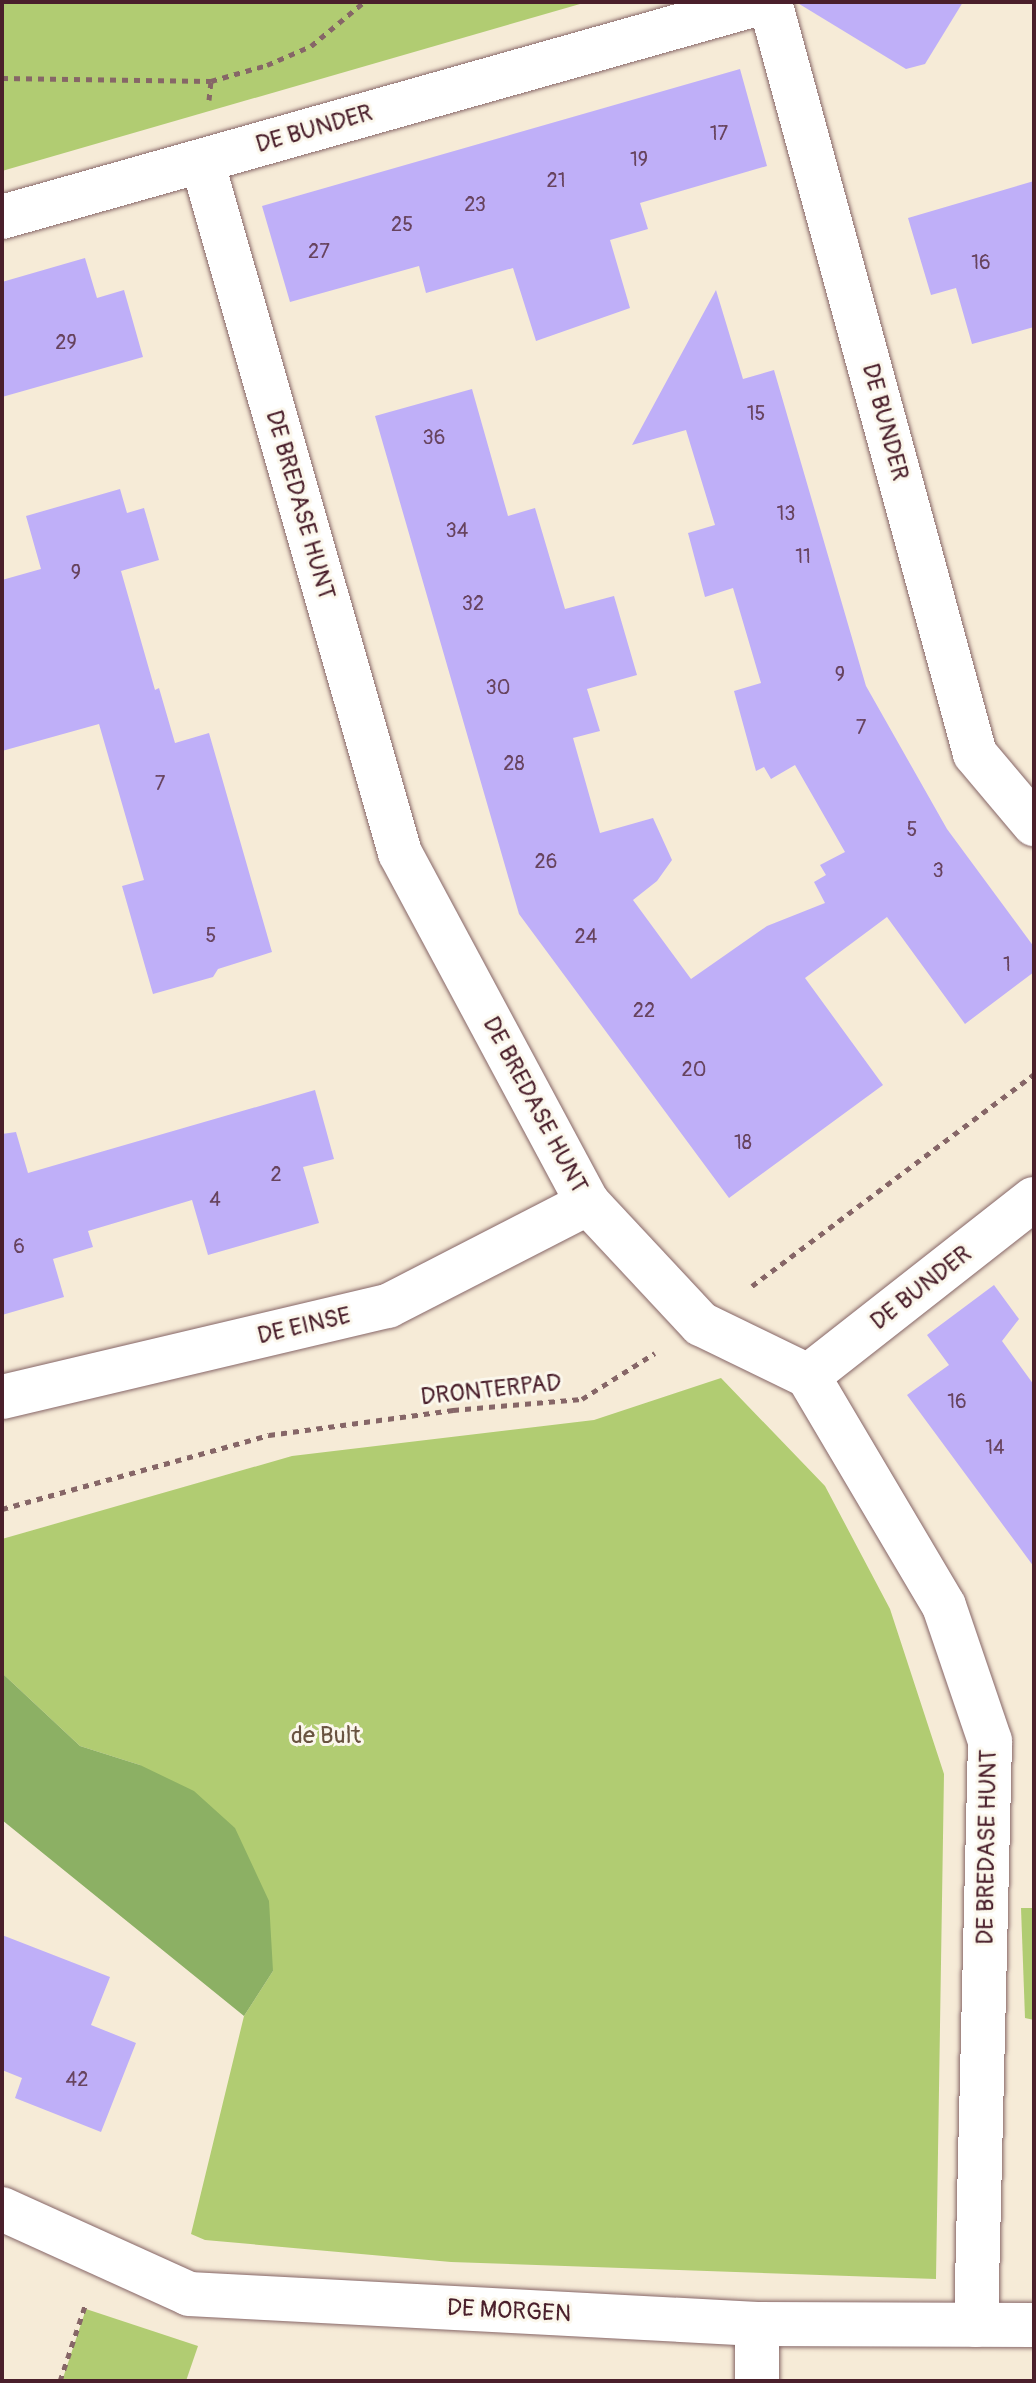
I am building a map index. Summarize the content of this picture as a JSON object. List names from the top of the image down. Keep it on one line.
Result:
{"streets":{"street":["DE BUNDER","DE BREDASE HUNT","DE EINSE","DE MORGEN"],"path":["DRONTERPAD"]},"crossings":[["DE BUNDER","DE BREDASE HUNT"],["DE BREDASE HUNT","DE EINSE"],["DE BREDASE HUNT","DRONTERPAD"],["DE BREDASE HUNT","DE MORGEN"]],"parks":["de Bult"],"house_numbers":["17","19","21","23","25","27","16","29","15","36","13","34","11","9","32","9","30","7","28","7","5","26","3","5","24","1","22","20","18","2","4","6","16","14","42"]}
